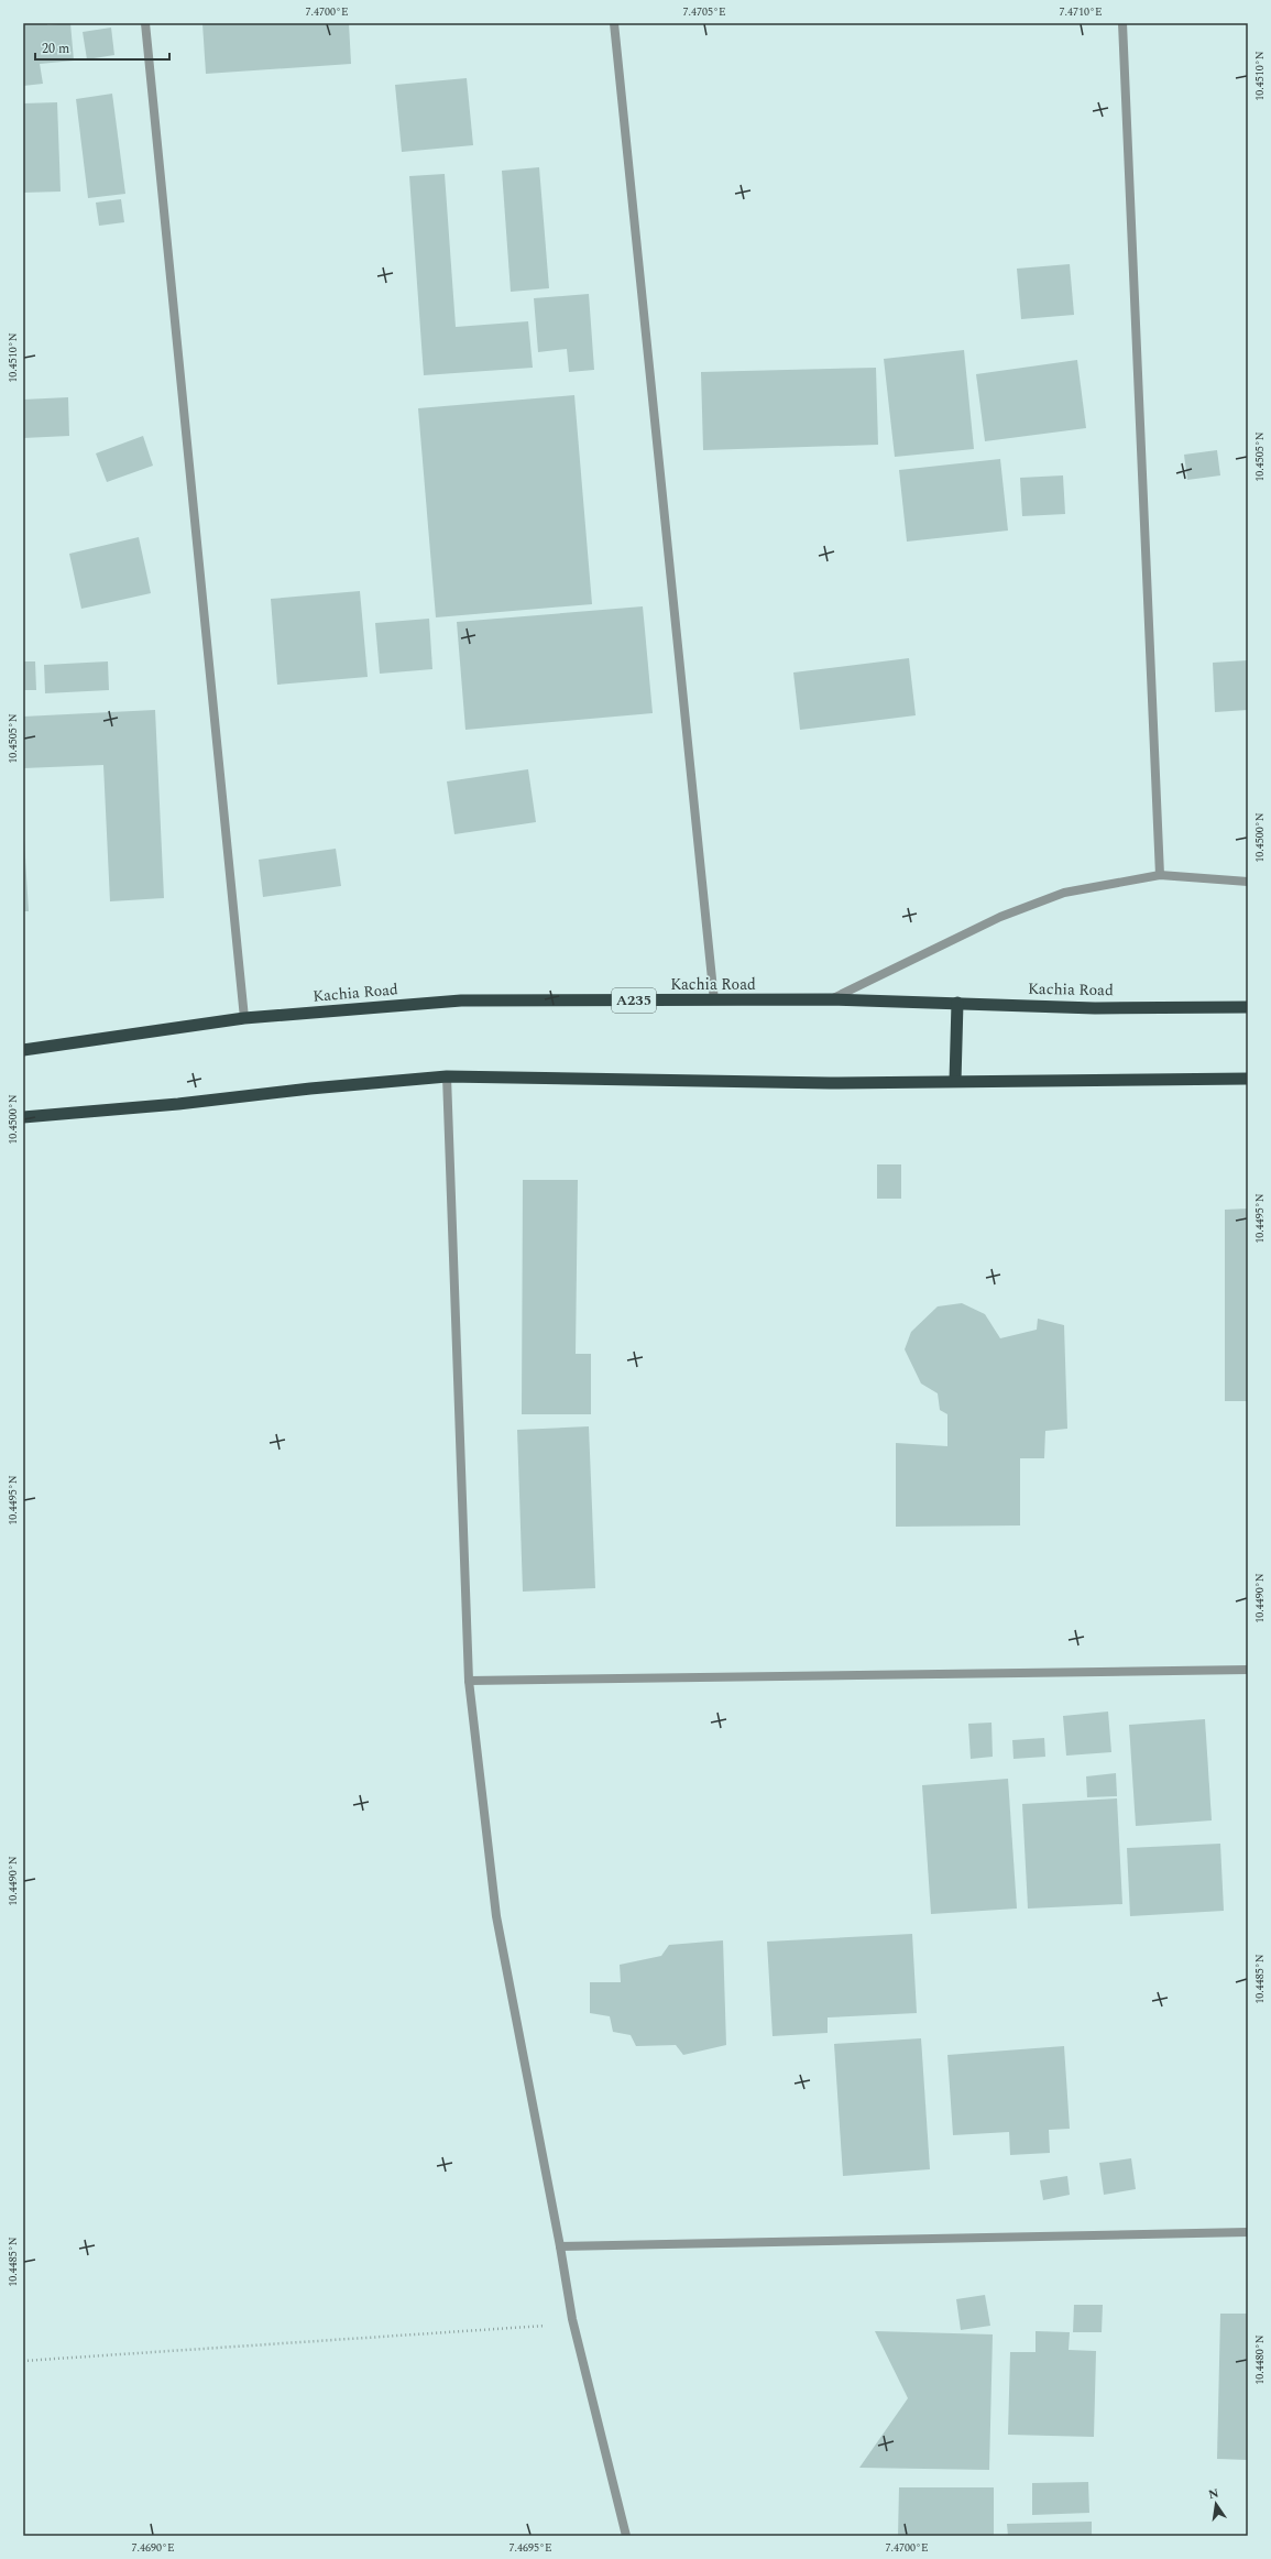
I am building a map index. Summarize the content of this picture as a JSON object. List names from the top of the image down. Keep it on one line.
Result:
{"streets":{"highway":["Kachia Road","A235"]},"scale_bar":"20 m","north":"top","coordinates":["7.4700°E","7.4705°E","7.4710°E","10.4510°N","10.4505°N","10.4500°N","10.4495°N","10.4490°N","10.4485°N","10.4480°N","7.4690°E","7.4695°E"]}
